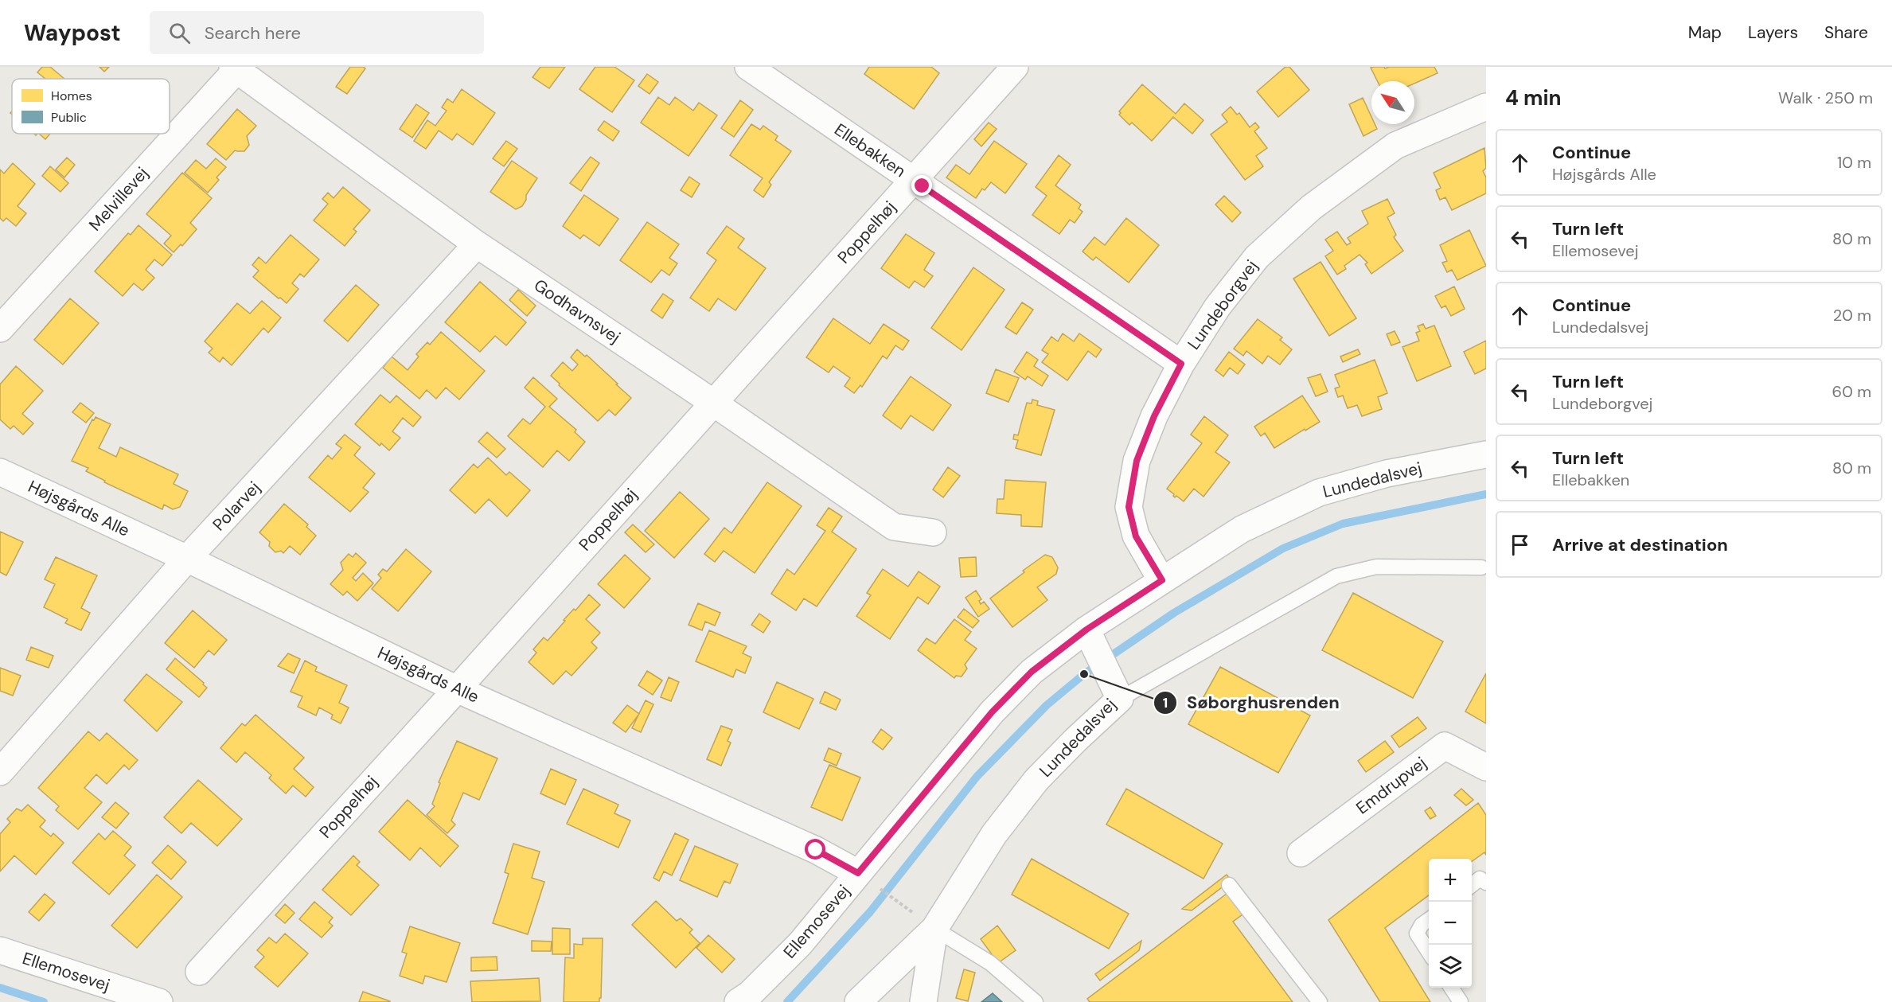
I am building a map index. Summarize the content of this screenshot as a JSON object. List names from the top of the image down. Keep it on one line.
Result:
{"streets":{"street":["Ellebakken","Melvillevej","Poppelhøj","Lundeborgvej","Godhavnsvej","Lundedalsvej","Polarvej","Højsgårds Alle","Emdrupvej","Ellemosevej"]},"crossings":[["Ellebakken","Poppelhøj"],["Ellebakken","Lundeborgvej"],["Melvillevej","Godhavnsvej"],["Poppelhøj","Godhavnsvej"],["Poppelhøj","Højsgårds Alle"],["Lundeborgvej","Lundedalsvej"],["Godhavnsvej","Polarvej"],["Lundedalsvej","Ellemosevej"],["Polarvej","Højsgårds Alle"],["Højsgårds Alle","Ellemosevej"]],"places":["Søborghusrenden"],"legend":["Homes","Public"],"north":"top left","page":{"header":"Waypost","search":"Search here","nav":["Map","Layers","Share"],"heading":["4 min","Walk · 250 m"],"list":[["Continue","Højsgårds Alle","10 m"],["Turn left","Ellemosevej","80 m"],["Continue","Lundedalsvej","20 m"],["Turn left","Lundeborgvej","60 m"],["Turn left","Ellebakken","80 m"],"Arrive at destination"],"map_buttons":["+","−"]}}
